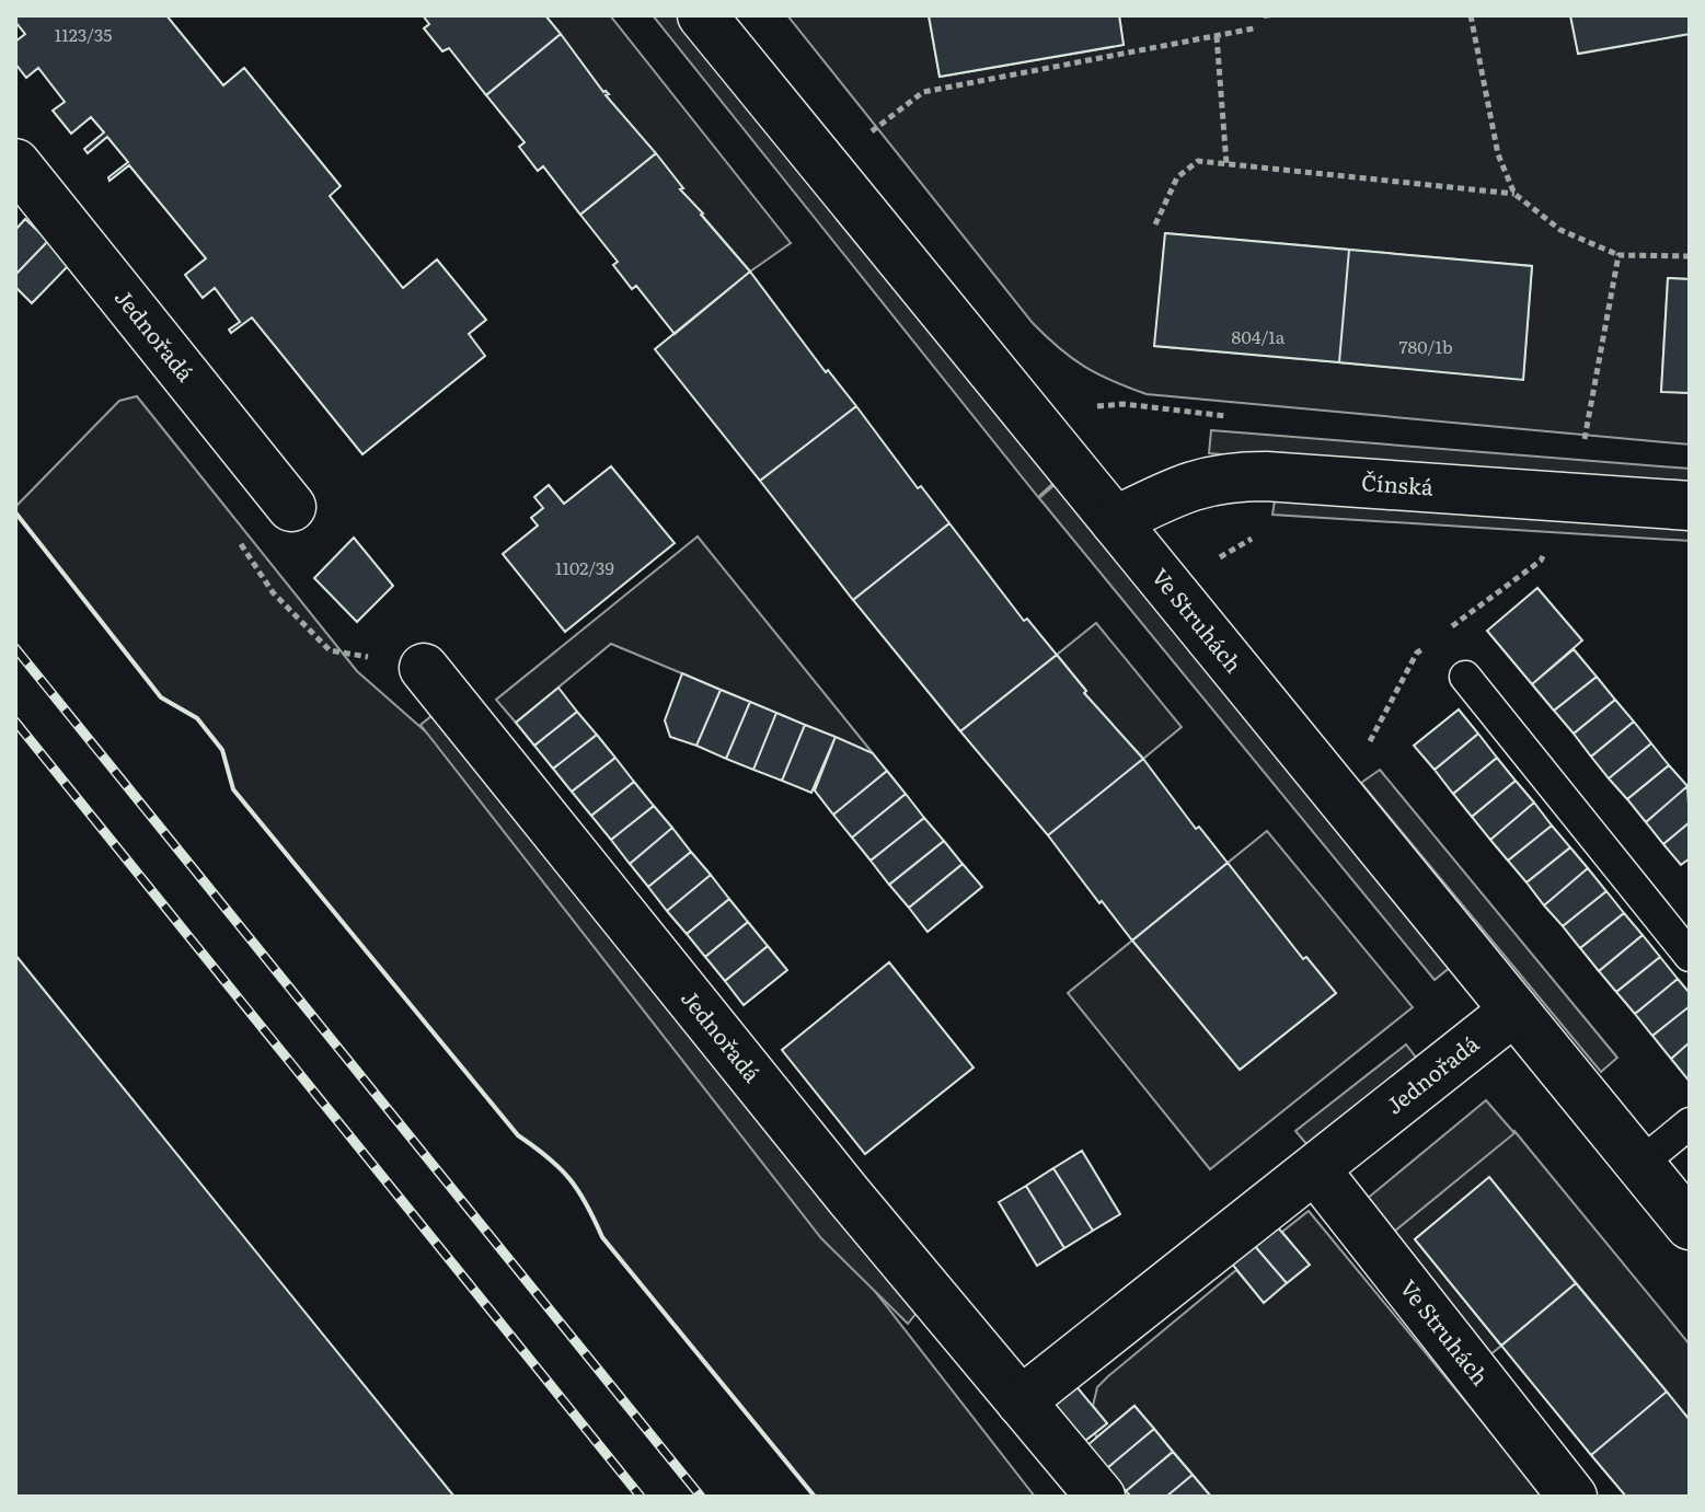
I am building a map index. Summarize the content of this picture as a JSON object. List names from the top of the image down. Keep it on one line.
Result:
{"streets":{"street":["Jednořadá","Čínská","Ve Struhách"]},"crossings":[["Jednořadá","Ve Struhách"],["Čínská","Ve Struhách"]],"house_numbers":["1123/35","804/1a","780/1b","1102/39"]}
